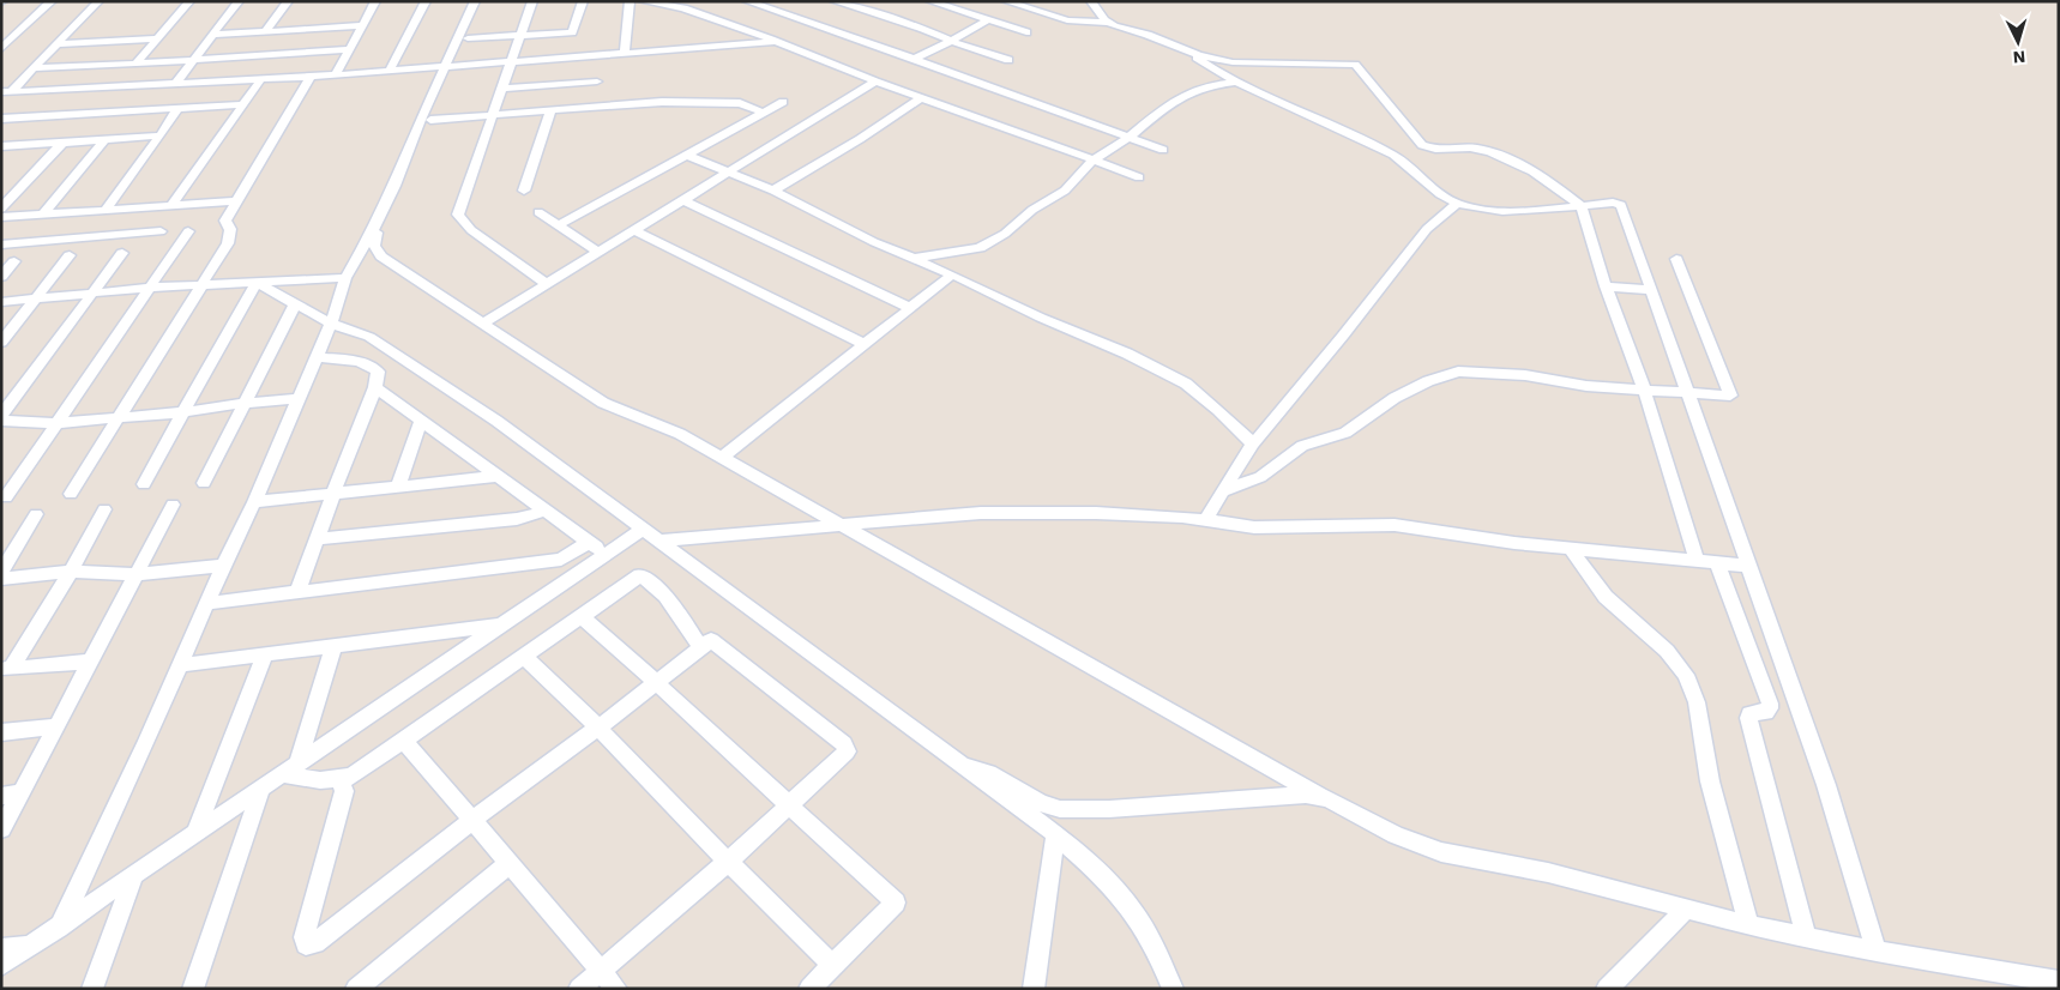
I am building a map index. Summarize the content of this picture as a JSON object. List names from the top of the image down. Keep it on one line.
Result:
{"north":"bottom"}
